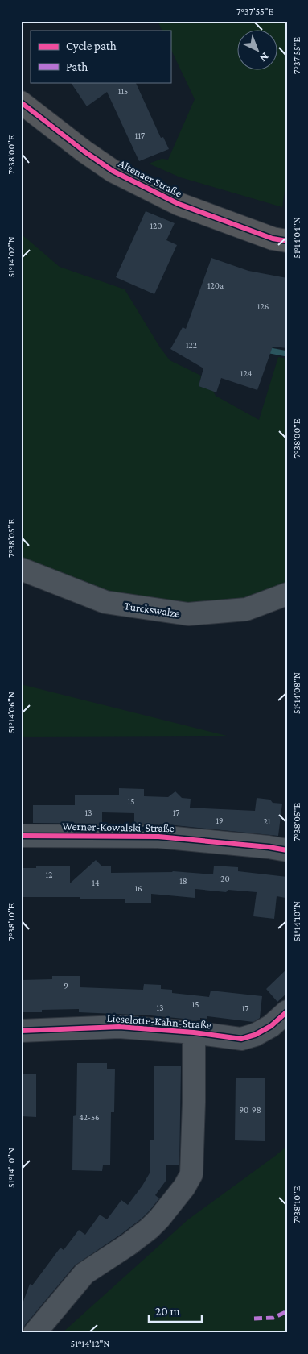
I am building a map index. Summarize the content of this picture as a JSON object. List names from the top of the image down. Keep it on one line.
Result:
{"streets":{"main road":["Altenaer Straße"],"street":["Turckswalze","Werner-Kowalski-Straße","Lieselotte-Kahn-Straße"]},"house_numbers":["115","117","120","120a","126","122","124","15","13","17","19","21","12","20","18","14","16","9","15","13","17","90-98","42-56"],"legend":["Cycle path","Path"],"scale_bar":"20 m","north":"bottom right","coordinates":["7°37'55\"E","7°38'00\"E","51°14'04\"N","51°14'02\"N","7°38'05\"E","51°14'08\"N","51°14'06\"N","51°14'10\"N","7°38'10\"E","51°14'12\"N"]}
